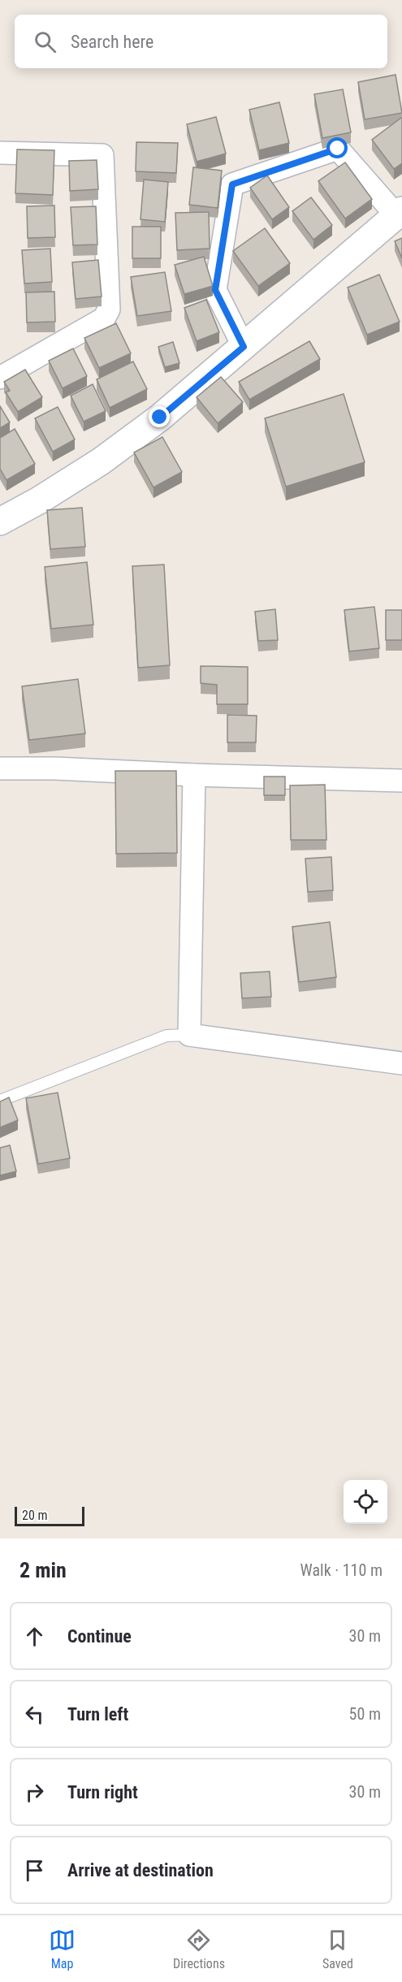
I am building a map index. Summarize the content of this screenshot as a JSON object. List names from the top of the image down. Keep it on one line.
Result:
{"scale_bar":"20 m","page":{"search":"Search here","scale":"20 m","heading":["2 min","Walk · 110 m"],"list":[["Continue","30 m"],["Turn left","50 m"],["Turn right","30 m"],"Arrive at destination"],"nav":["Map","Directions","Saved"]}}
